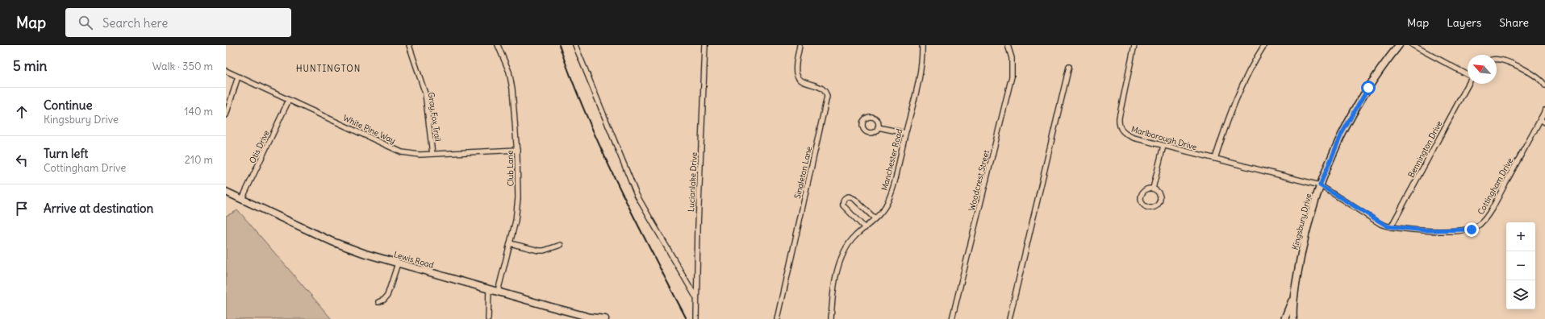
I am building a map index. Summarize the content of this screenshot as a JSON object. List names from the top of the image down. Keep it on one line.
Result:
{"streets":{"street":["Gray Fox Trail","White Pine Way","Marlborough Drive","Otis Drive","Bennington Drive","Manchester Road","Club Lane","Singleton Lane","Woodcrest Street","Lucianlake Drive","Cottingham Drive","Kingsbury Drive","Lewis Road"]},"crossings":[["Gray Fox Trail","White Pine Way"],["White Pine Way","Otis Drive"],["White Pine Way","Club Lane"],["Marlborough Drive","Cottingham Drive"],["Marlborough Drive","Kingsbury Drive"],["Otis Drive","Lewis Road"],["Bennington Drive","Cottingham Drive"],["Club Lane","Lewis Road"],["Cottingham Drive","Kingsbury Drive"]],"districts":["HUNTINGTON"],"north":"top left","page":{"header":"Map","search":"Search here","nav":["Map","Layers","Share"],"heading":["5 min","Walk · 350 m"],"list":[["Continue","Kingsbury Drive","140 m"],["Turn left","Cottingham Drive","210 m"],"Arrive at destination"],"map_buttons":["+","−"]}}
